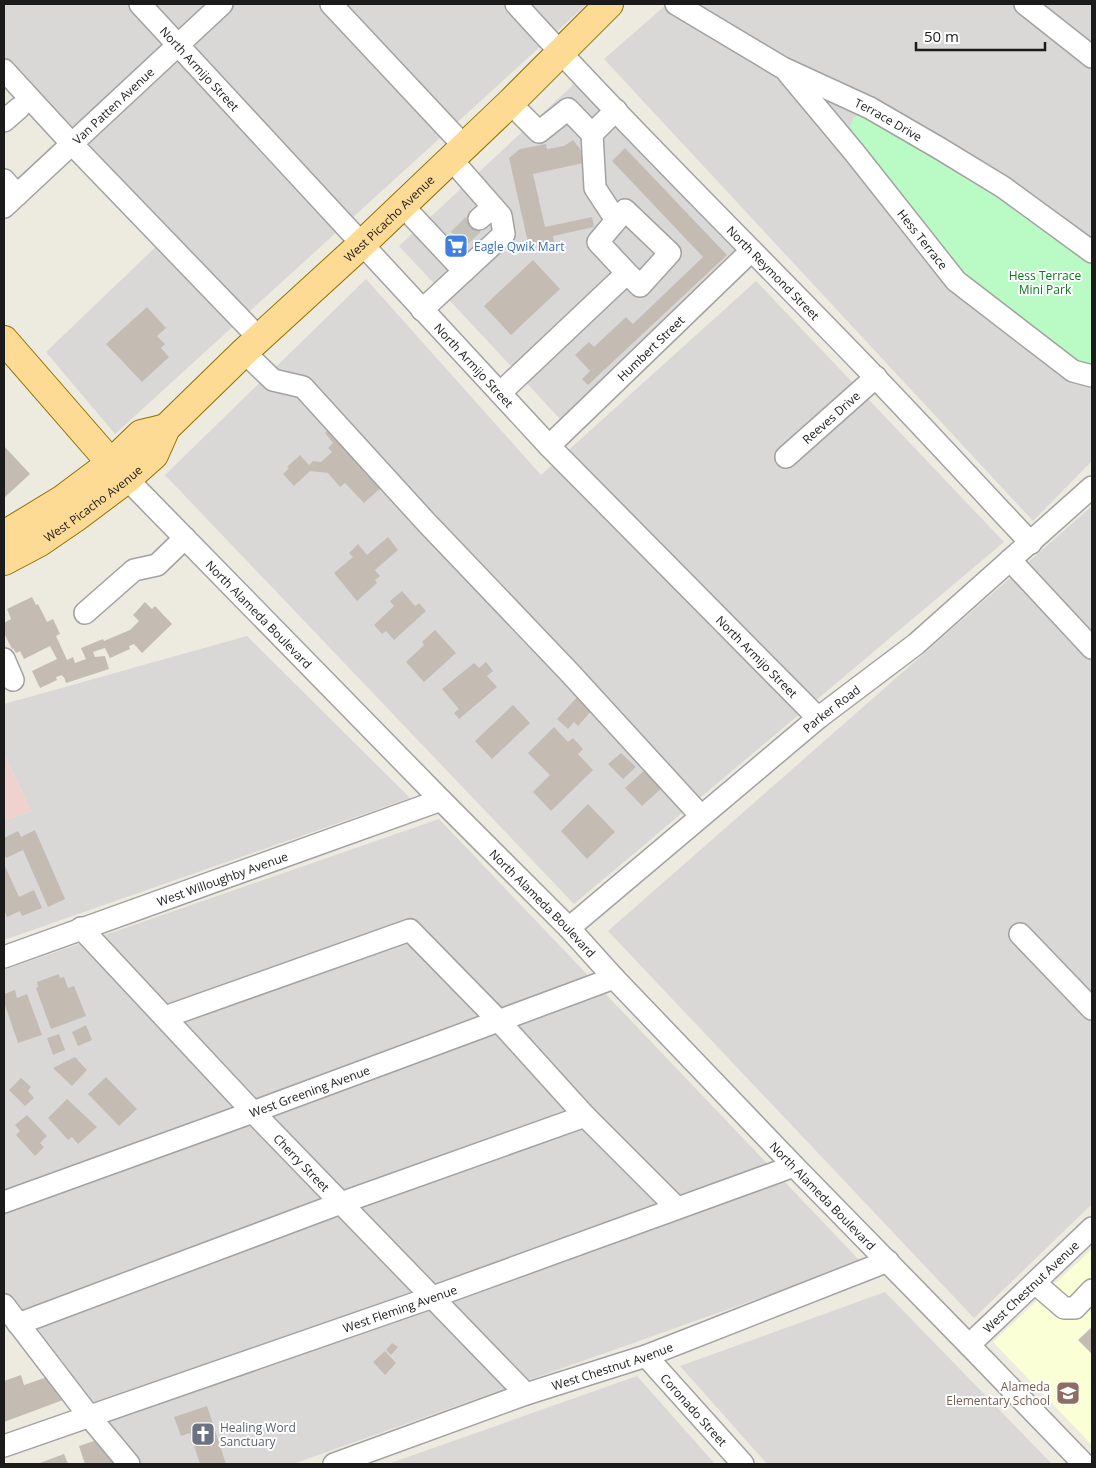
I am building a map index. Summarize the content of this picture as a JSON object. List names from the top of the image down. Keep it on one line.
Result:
{"streets":{"main road":["West Picacho Avenue","North Alameda Boulevard"],"street":["North Armijo Street","Van Patten Avenue","Terrace Drive","Hess Terrace","North Reymond Street","Humbert Street","Reeves Drive","Parker Road","West Willoughby Avenue","West Greening Avenue","Cherry Street","West Chestnut Avenue","West Fleming Avenue","Coronado Street"]},"crossings":[["North Armijo Street","Van Patten Avenue"],["North Armijo Street","West Picacho Avenue"],["North Armijo Street","Humbert Street"],["North Armijo Street","Parker Road"],["Terrace Drive","Hess Terrace"],["West Picacho Avenue","North Reymond Street"],["West Picacho Avenue","North Alameda Boulevard"],["North Reymond Street","Humbert Street"],["North Reymond Street","Reeves Drive"],["North Reymond Street","Parker Road"],["North Alameda Boulevard","Parker Road"],["North Alameda Boulevard","West Willoughby Avenue"],["North Alameda Boulevard","West Greening Avenue"],["North Alameda Boulevard","West Chestnut Avenue"],["North Alameda Boulevard","West Fleming Avenue"],["West Willoughby Avenue","Cherry Street"],["West Greening Avenue","Cherry Street"],["Cherry Street","West Chestnut Avenue"],["Cherry Street","West Fleming Avenue"],["West Chestnut Avenue","Coronado Street"]],"parks":["Hess Terrace Mini Park"],"places":{"supermarket":["Eagle Qwik Mart"],"school or university":["Alameda Elementary School"],"church":["Healing Word Sanctuary"]},"scale_bar":"50 m"}
